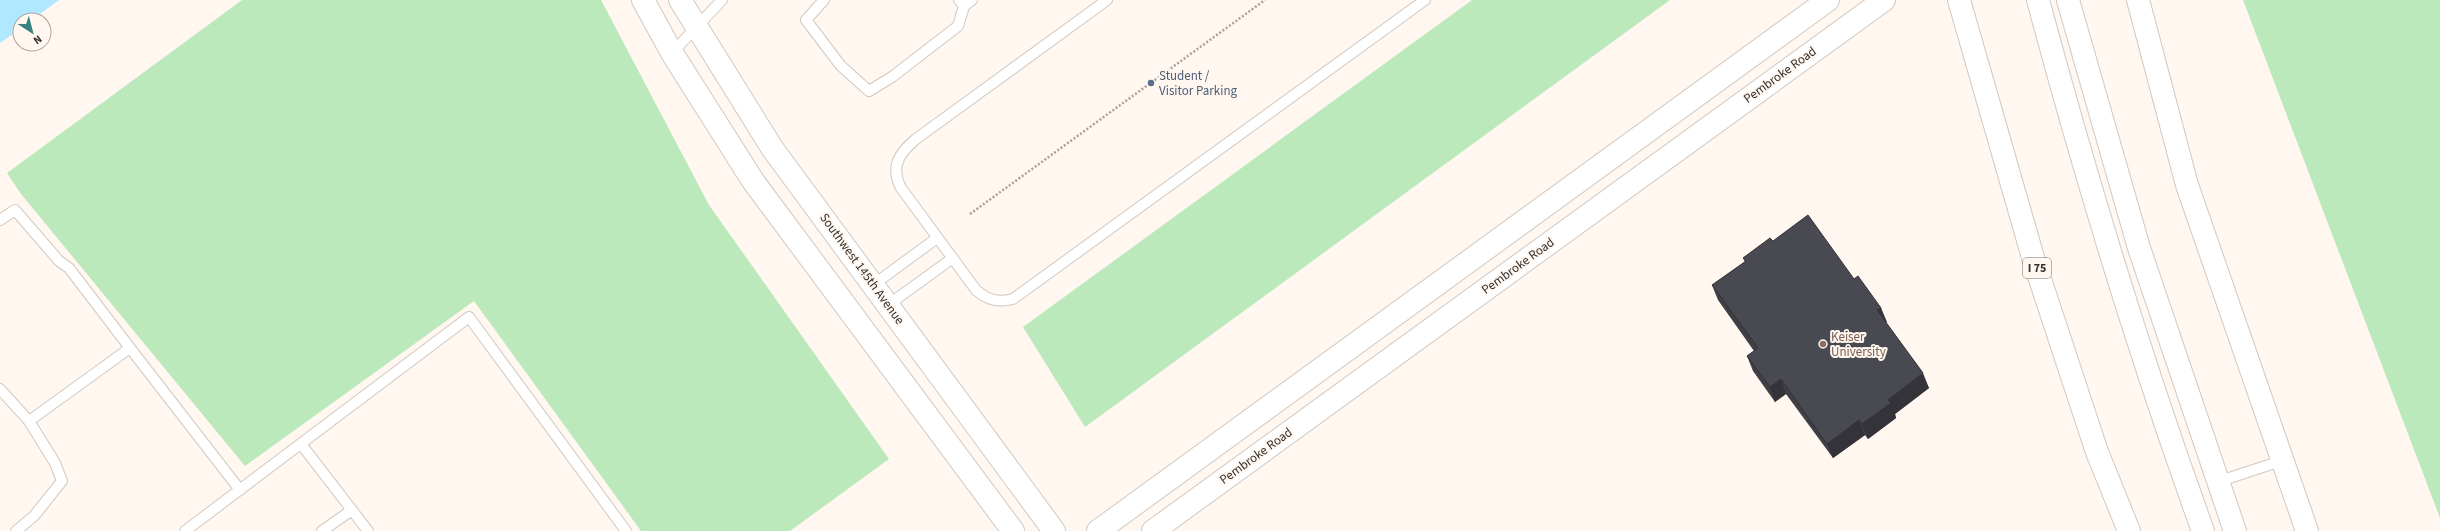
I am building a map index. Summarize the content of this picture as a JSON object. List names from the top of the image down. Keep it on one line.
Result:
{"streets":{"main road":["Pembroke Road","I 75","Southwest 145th Avenue"]},"places":["Student / Visitor Parking","Keiser University"],"north":"bottom right"}
